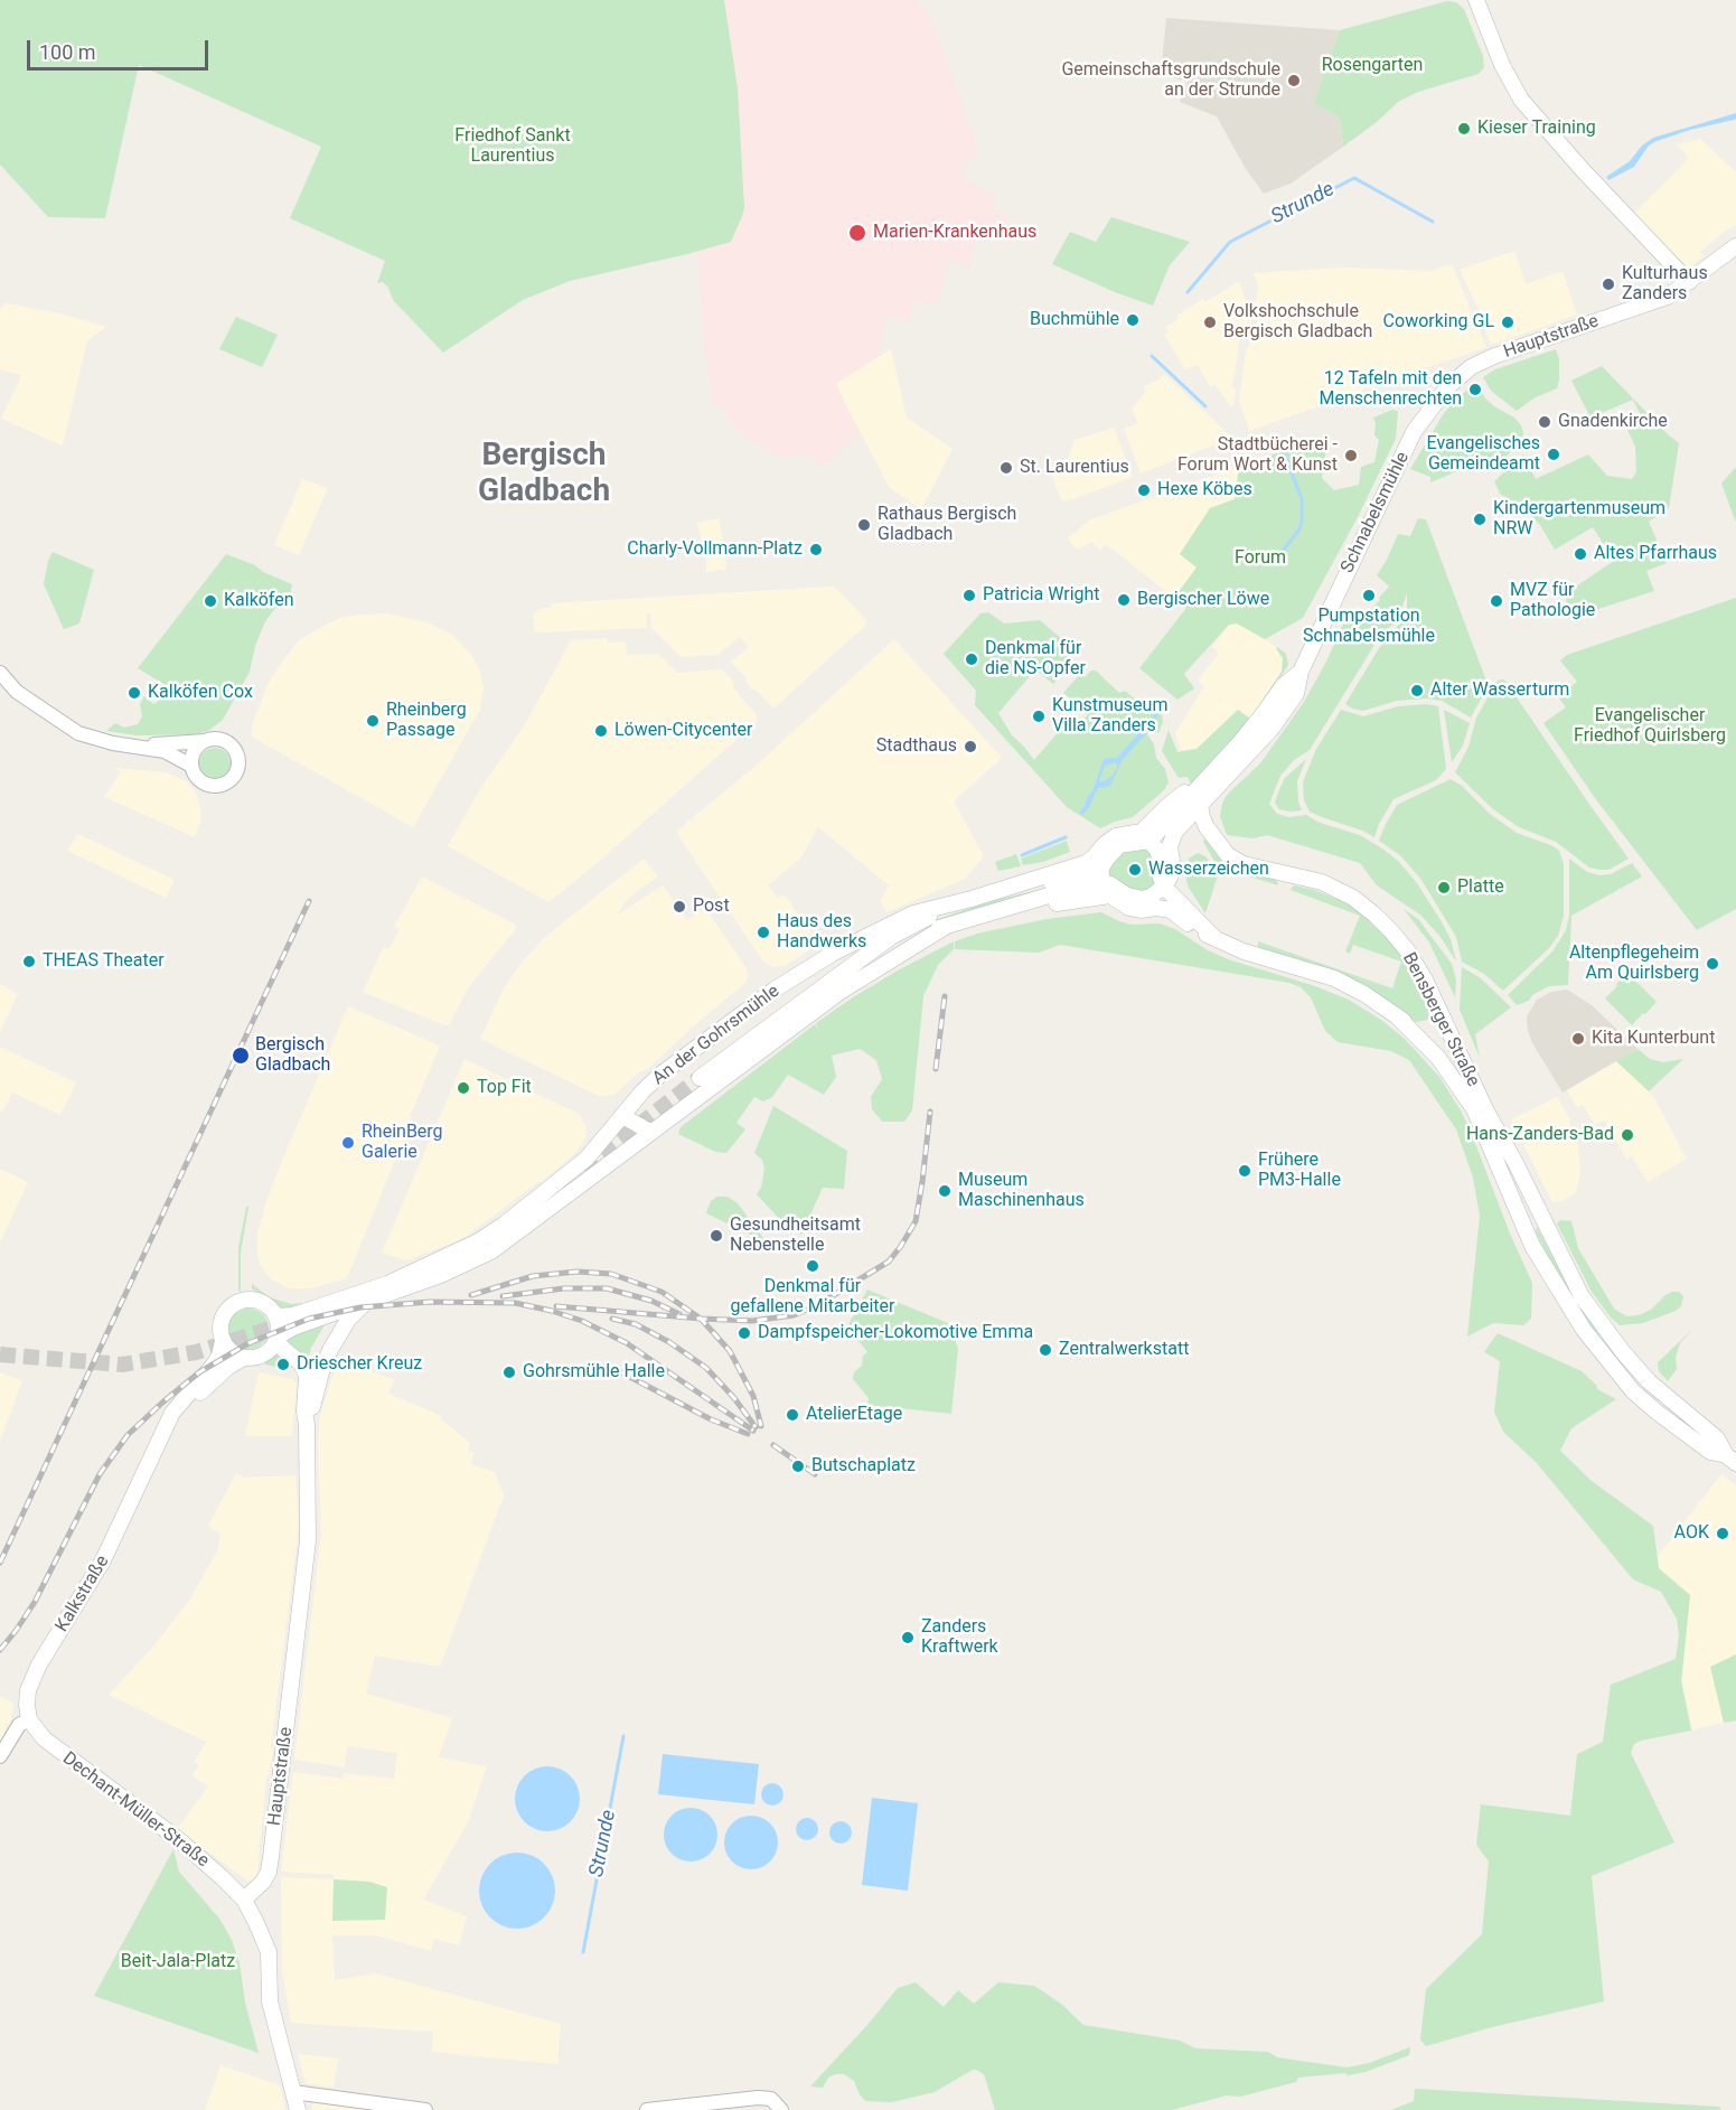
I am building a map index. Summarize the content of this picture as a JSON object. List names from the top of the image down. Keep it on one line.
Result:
{"streets":{"main road":["Hauptstraße","Schnabelsmühle","Bensberger Straße","An der Gohrsmühle","Kalkstraße","Dechant-Müller-Straße"]},"crossings":[["Hauptstraße","Schnabelsmühle"],["Hauptstraße","An der Gohrsmühle"],["Hauptstraße","Kalkstraße"],["Hauptstraße","Dechant-Müller-Straße"],["Schnabelsmühle","Bensberger Straße"],["Schnabelsmühle","An der Gohrsmühle"],["Bensberger Straße","An der Gohrsmühle"],["An der Gohrsmühle","Kalkstraße"],["Kalkstraße","Dechant-Müller-Straße"]],"districts":["Bergisch Gladbach"],"water":["Strunde"],"parks":["Rosengarten","Friedhof Sankt Laurentius","Forum","Evangelischer Friedhof Quirlsberg","Beit-Jala-Platz"],"places":["Gemeinschaftsgrundschule an der Strunde","Kieser Training","Marien-Krankenhaus","Kulturhaus Zanders","Buchmühle","Volkshochschule Bergisch Gladbach","Coworking GL","12 Tafeln mit den Menschenrechten","Gnadenkirche","Evangelisches Gemeindeamt","Stadtbücherei - Forum Wort & Kunst","St. Laurentius","Hexe Köbes","Kindergartenmuseum NRW","Rathaus Bergisch Gladbach","Charly-Vollmann-Platz","Altes Pfarrhaus","Patricia Wright","Pumpstation Schnabelsmühle","Bergischer Löwe","Kalköfen","MVZ für Pathologie","Denkmal für die NS-Opfer","Alter Wasserturm","Kalköfen Cox","Kunstmuseum Villa Zanders","Rheinberg Passage","Löwen-Citycenter","Stadthaus","Wasserzeichen","Platte","Post","Haus des Handwerks","THEAS Theater","Altenpflegeheim Am Quirlsberg","Kita Kunterbunt","Bergisch Gladbach","Top Fit","Hans-Zanders-Bad","RheinBerg Galerie","Frühere PM3-Halle","Museum Maschinenhaus","Gesundheitsamt Nebenstelle","Denkmal für gefallene Mitarbeiter","Dampfspeicher-Lokomotive Emma","Zentralwerkstatt","Driescher Kreuz","Gohrsmühle Halle","AtelierEtage","Butschaplatz","AOK","Zanders Kraftwerk"],"scale_bar":"100 m"}
